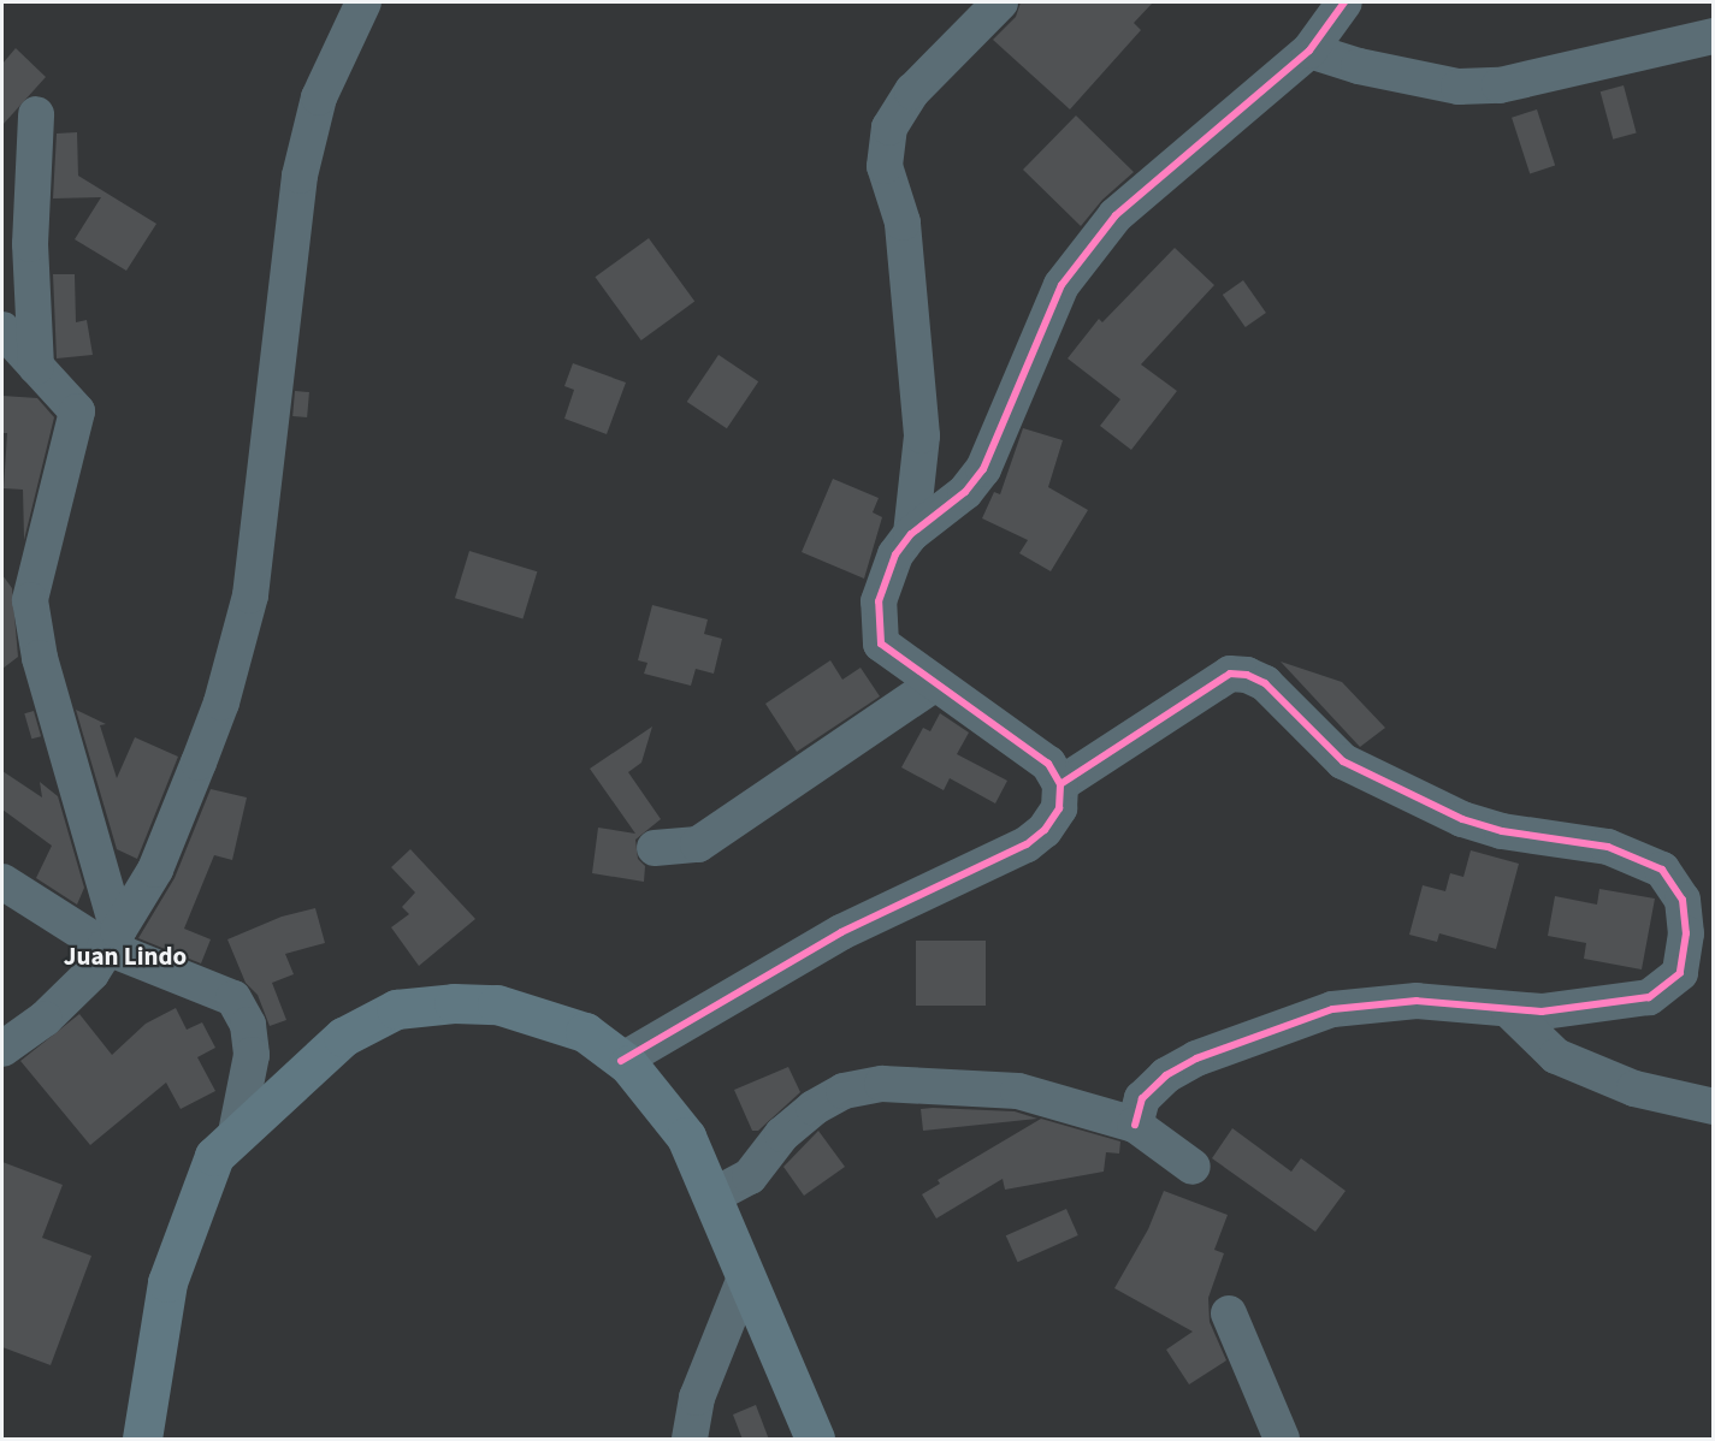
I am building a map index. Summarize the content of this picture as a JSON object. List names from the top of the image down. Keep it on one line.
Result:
{"districts":["Juan Lindo"]}
